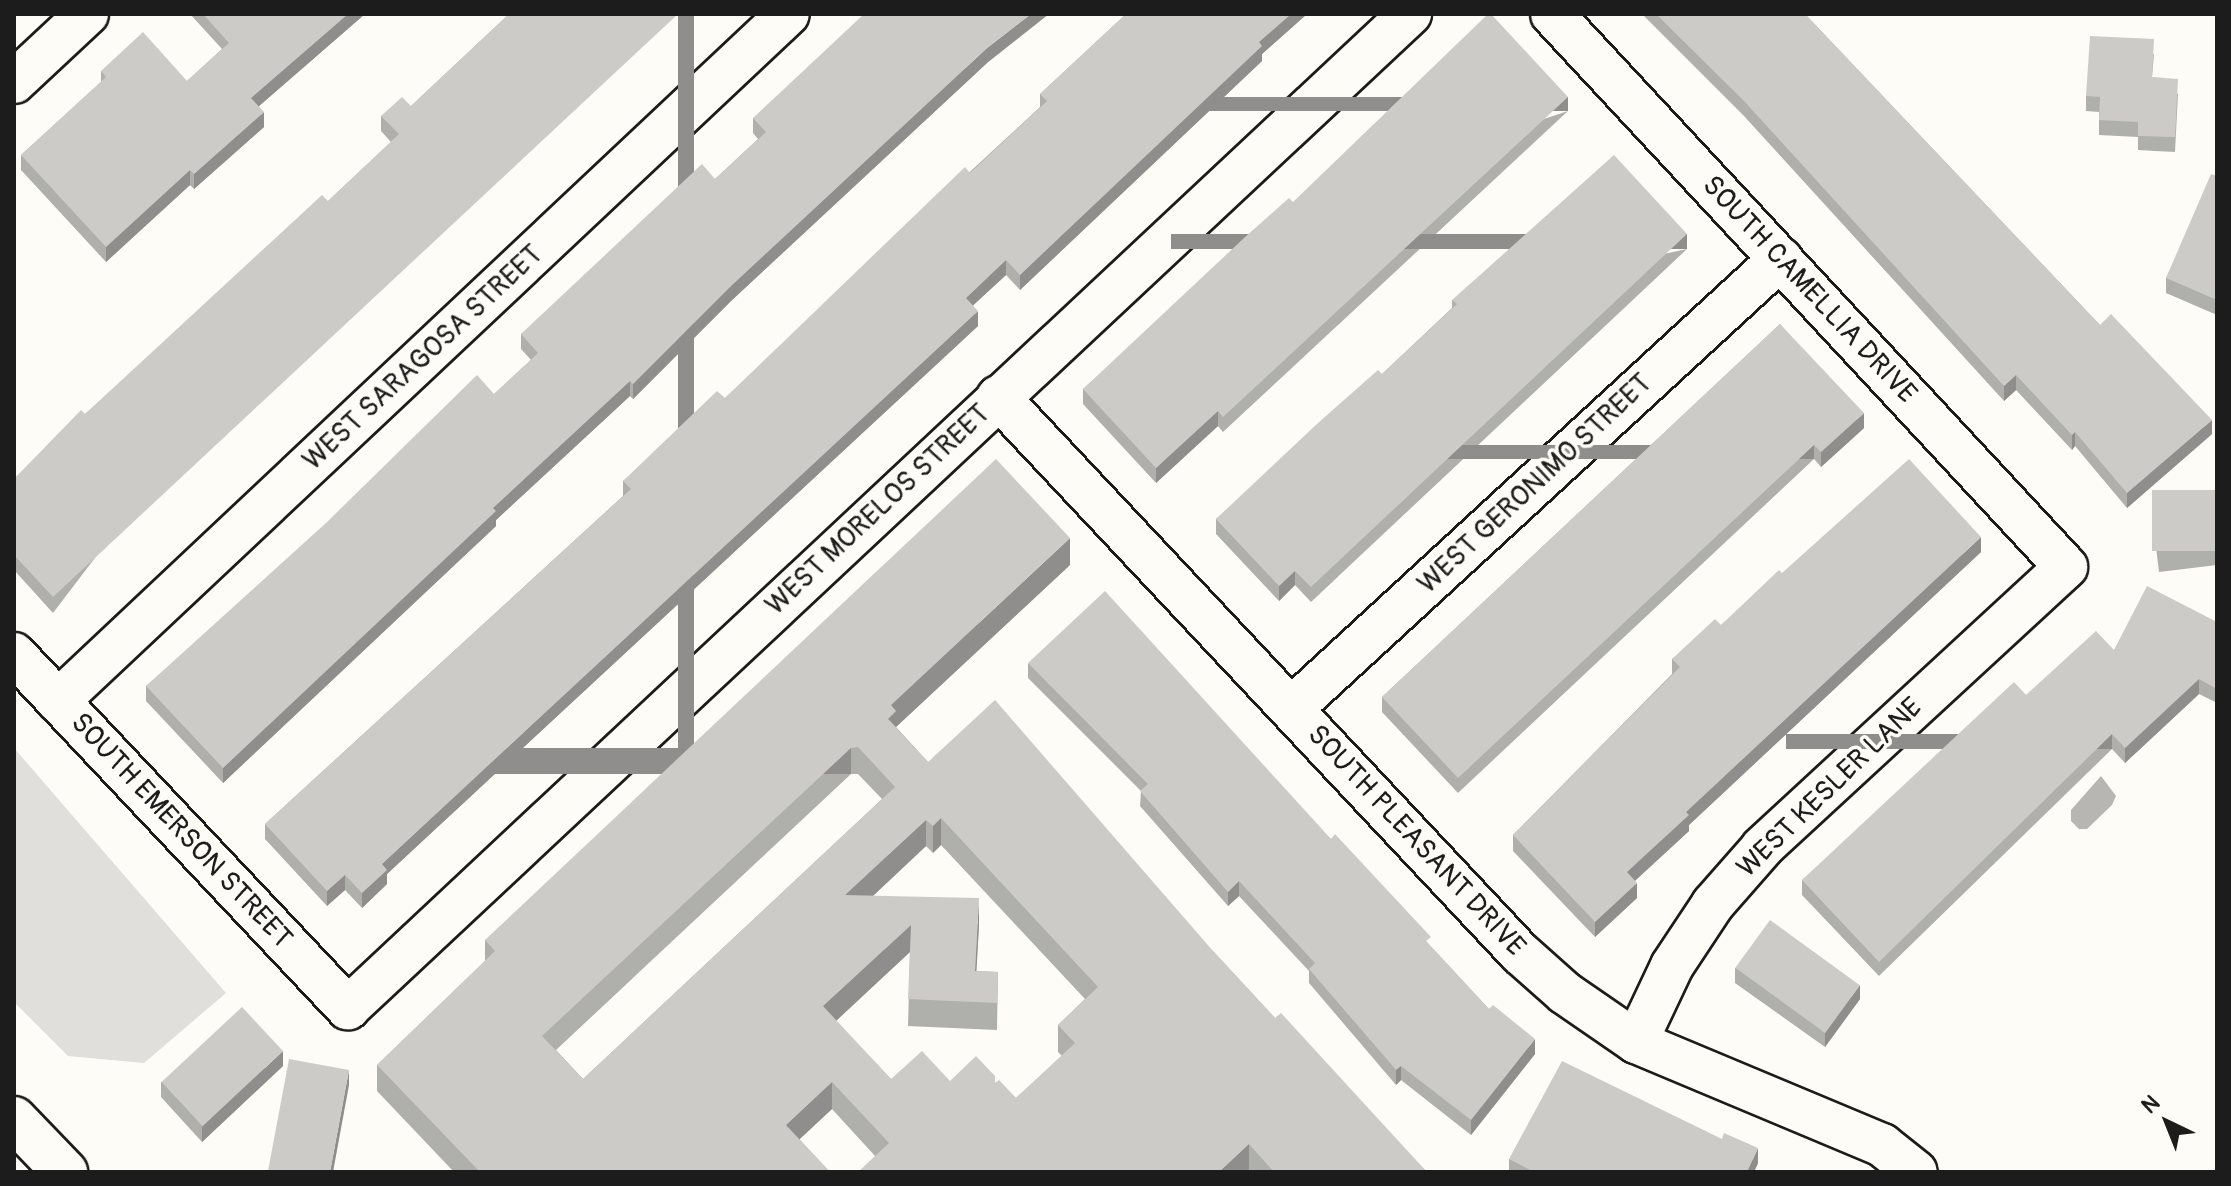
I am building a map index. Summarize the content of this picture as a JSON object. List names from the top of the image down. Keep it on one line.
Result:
{"streets":{"street":["SOUTH CAMELLIA DRIVE","WEST SARAGOSA STREET","WEST GERONIMO STREET","WEST MORELOS STREET","WEST KESLER LANE","SOUTH EMERSON STREET","SOUTH PLEASANT DRIVE"]},"crossings":[["SOUTH CAMELLIA DRIVE","WEST GERONIMO STREET"],["SOUTH CAMELLIA DRIVE","WEST KESLER LANE"],["WEST SARAGOSA STREET","SOUTH EMERSON STREET"],["WEST GERONIMO STREET","SOUTH PLEASANT DRIVE"],["WEST MORELOS STREET","SOUTH EMERSON STREET"],["WEST MORELOS STREET","SOUTH PLEASANT DRIVE"],["WEST KESLER LANE","SOUTH PLEASANT DRIVE"]],"north":"top left"}
